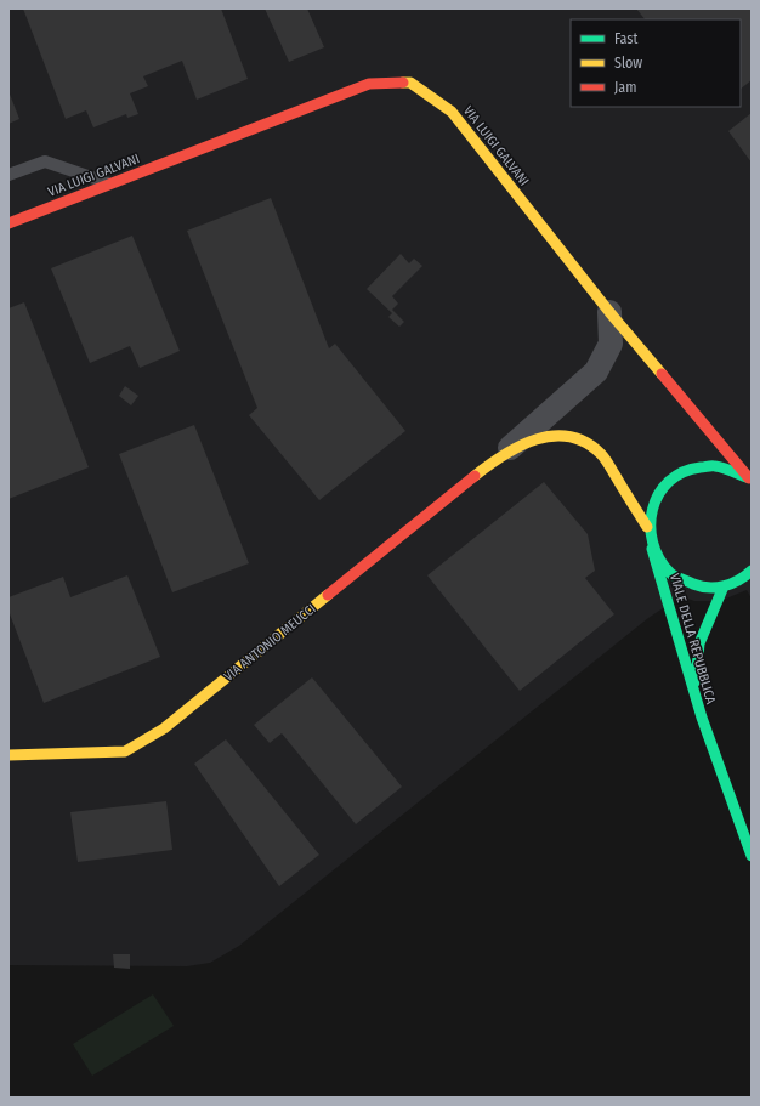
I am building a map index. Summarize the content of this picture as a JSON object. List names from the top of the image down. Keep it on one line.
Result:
{"streets":{"main road":["VIA LUIGI GALVANI","VIALE DELLA REPUBBLICA","VIA ANTONIO MEUCCI"]},"crossings":[["VIA LUIGI GALVANI","VIALE DELLA REPUBBLICA"],["VIA LUIGI GALVANI","VIA ANTONIO MEUCCI"],["VIALE DELLA REPUBBLICA","VIA ANTONIO MEUCCI"]],"legend":["Fast","Slow","Jam"]}
